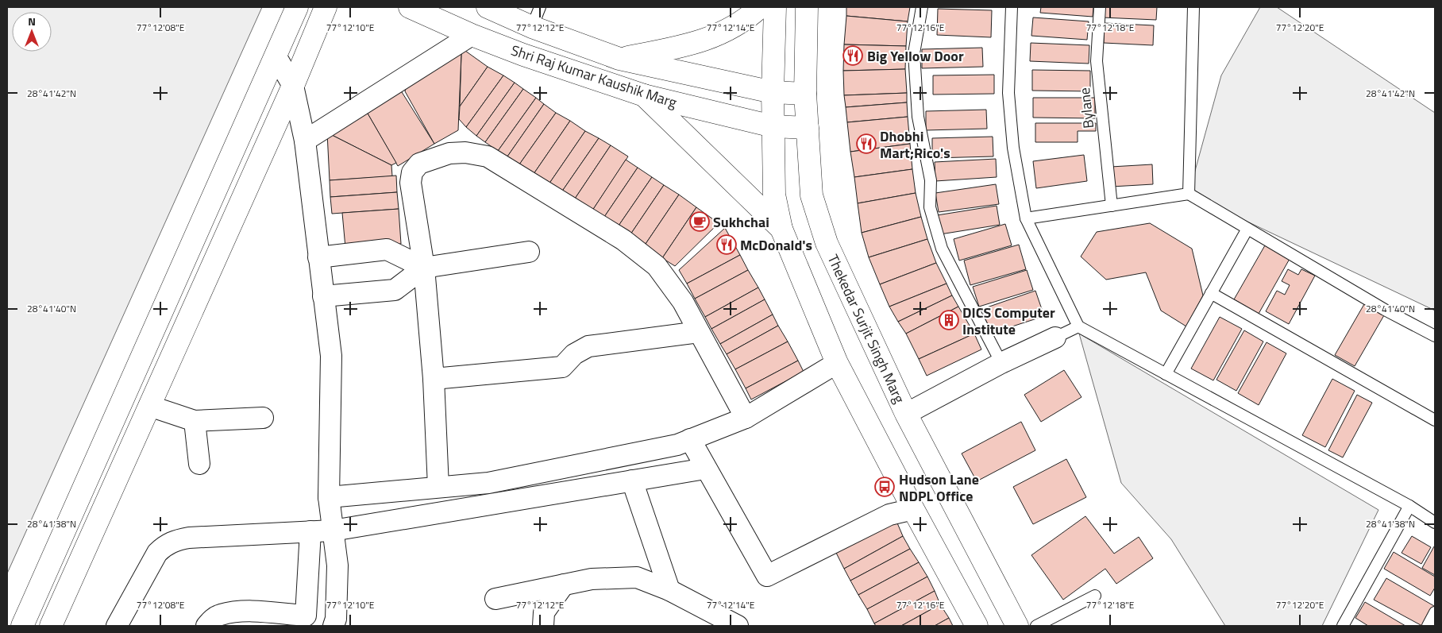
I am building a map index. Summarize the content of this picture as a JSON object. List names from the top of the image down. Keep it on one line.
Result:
{"streets":{"street":["Shri Raj Kumar Kaushik Marg","Thekedar Surjit Singh Marg"],"lane":["Bylane"]},"crossings":[["Shri Raj Kumar Kaushik Marg","Thekedar Surjit Singh Marg"]],"places":{"restaurant":["Big Yellow Door","Dhobhi Mart;Rico's","McDonald's"],"cafe":["Sukhchai"],"building":["DICS Computer Institute"],"bus stop":["Hudson Lane NDPL Office"]},"north":"top","coordinates":["77°12'08\"E","77°12'10\"E","77°12'12\"E","77°12'14\"E","77°12'16\"E","77°12'18\"E","77°12'20\"E","28°41'42\"N","28°41'40\"N","28°41'38\"N"]}
